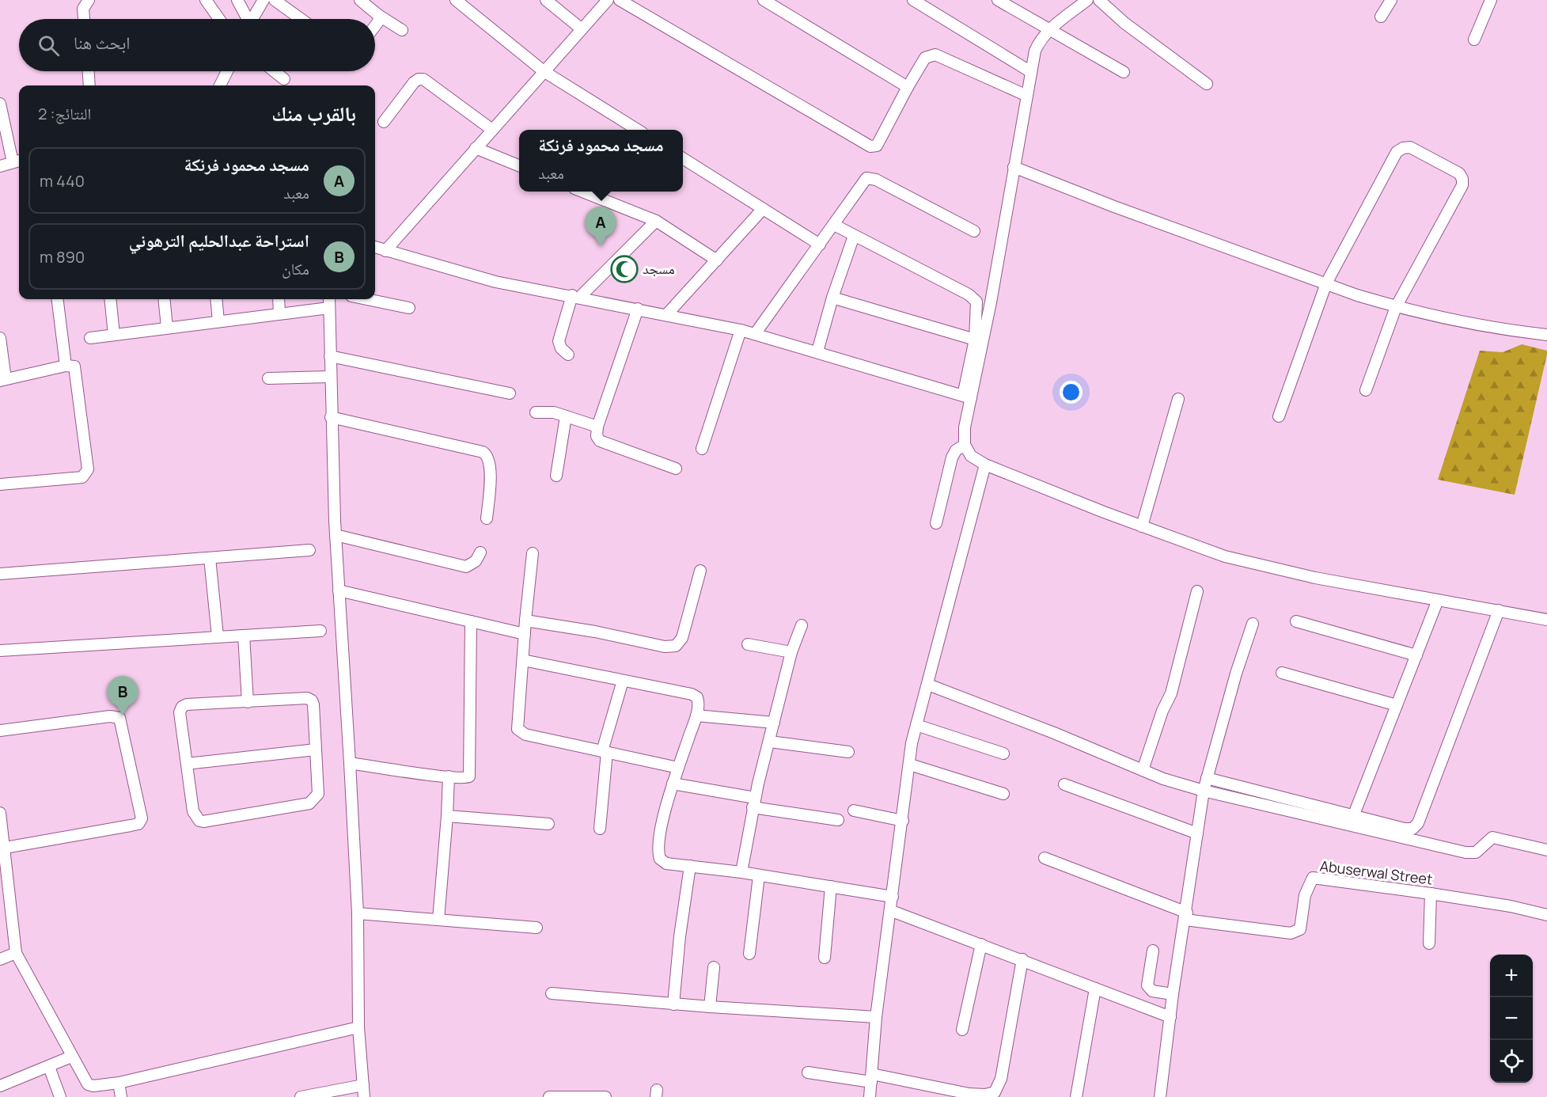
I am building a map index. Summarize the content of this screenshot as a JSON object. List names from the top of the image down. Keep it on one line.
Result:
{"streets":{"street":["Abuserwal Street"]},"places":{"mosque":["مسجد"]},"page":{"search":"ابحث هنا","heading":["بالقرب منك","النتائج: 2"],"popup":["مسجد محمود فرنكة","معبد"],"list":[{"mark":"A","name":"مسجد محمود فرنكة","note":"معبد","value":"440 m"},{"mark":"B","name":"استراحة عبدالحليم الترهوني","note":"مكان","value":"890 m"}],"pins":["A","B"],"map_buttons":["+","−"]}}
